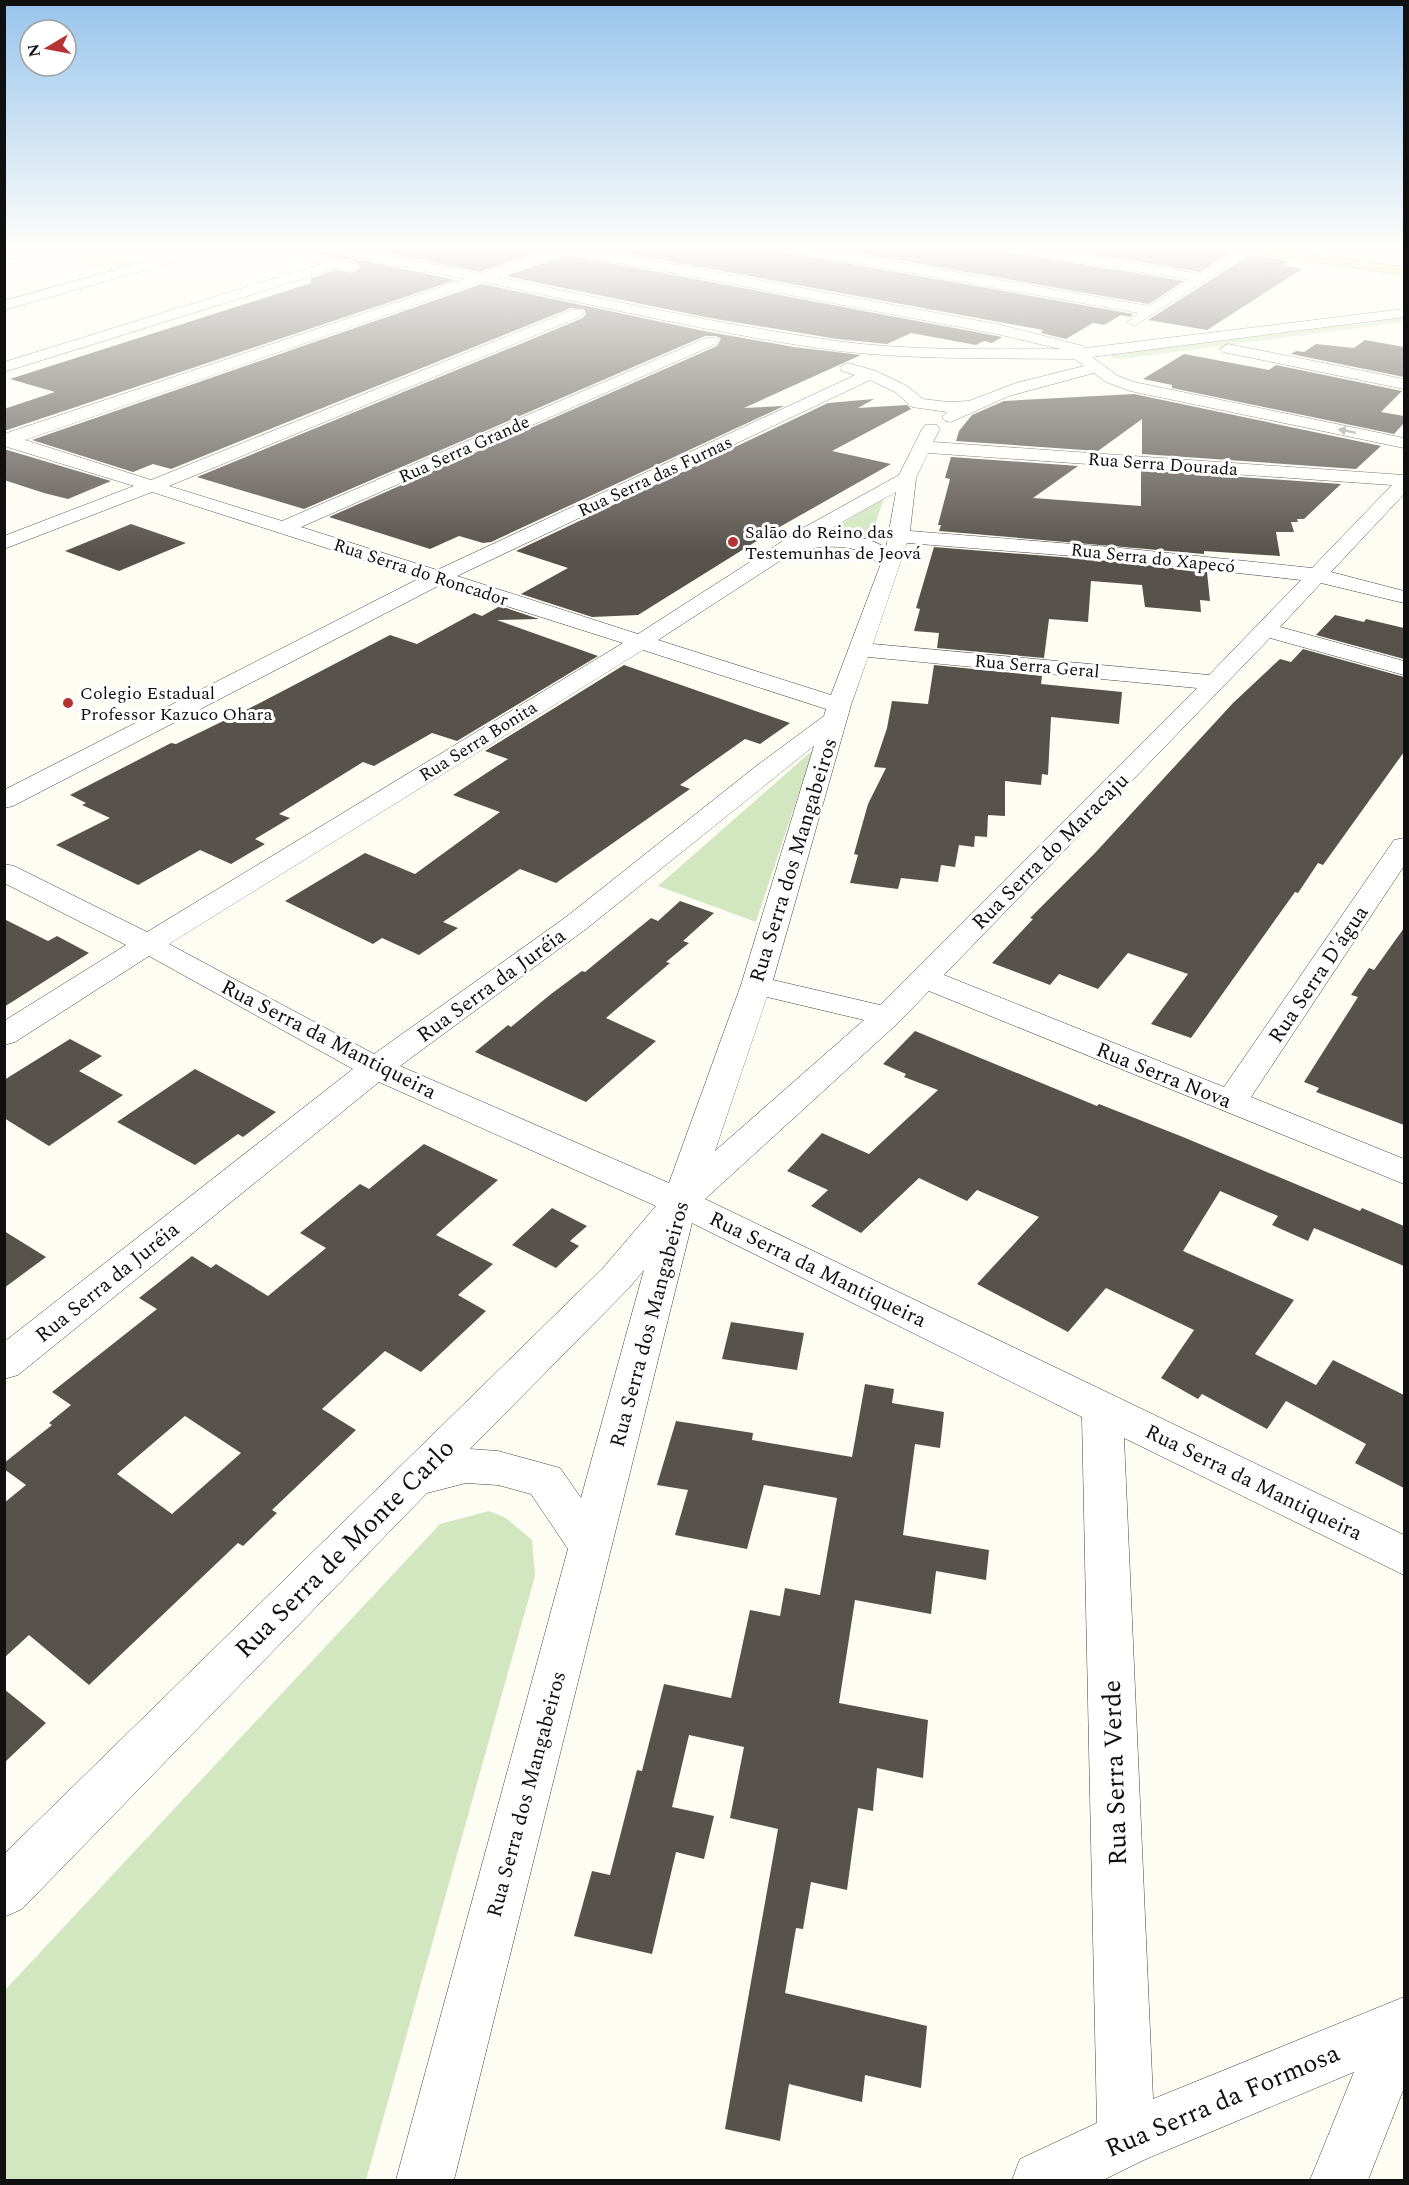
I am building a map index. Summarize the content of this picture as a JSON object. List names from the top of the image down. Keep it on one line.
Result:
{"streets":{"street":["Rua Serra Grande","Rua Serra Dourada","Rua Serra das Furnas","Rua Serra do Xapecó","Rua Serra do Roncador","Rua Serra Geral","Rua Serra Bonita","Rua Serra do Maracaju","Rua Serra dos Mangabeiros","Rua Serra D'água","Rua Serra da Juréia","Rua Serra da Mantiqueira","Rua Serra Nova","Rua Serra de Monte Carlo","Rua Serra Verde","Rua Serra da Formosa"]},"crossings":[["Rua Serra Grande","Rua Serra do Roncador"],["Rua Serra Dourada","Rua Serra do Maracaju"],["Rua Serra das Furnas","Rua Serra do Roncador"],["Rua Serra do Xapecó","Rua Serra do Maracaju"],["Rua Serra do Xapecó","Rua Serra dos Mangabeiros"],["Rua Serra do Roncador","Rua Serra Bonita"],["Rua Serra do Roncador","Rua Serra dos Mangabeiros"],["Rua Serra do Roncador","Rua Serra da Juréia"],["Rua Serra Geral","Rua Serra do Maracaju"],["Rua Serra Geral","Rua Serra dos Mangabeiros"],["Rua Serra Bonita","Rua Serra dos Mangabeiros"],["Rua Serra Bonita","Rua Serra da Mantiqueira"],["Rua Serra do Maracaju","Rua Serra dos Mangabeiros"],["Rua Serra do Maracaju","Rua Serra da Mantiqueira"],["Rua Serra do Maracaju","Rua Serra Nova"],["Rua Serra do Maracaju","Rua Serra de Monte Carlo"],["Rua Serra dos Mangabeiros","Rua Serra da Juréia"],["Rua Serra dos Mangabeiros","Rua Serra da Mantiqueira"],["Rua Serra dos Mangabeiros","Rua Serra de Monte Carlo"],["Rua Serra D'água","Rua Serra Nova"],["Rua Serra da Juréia","Rua Serra da Mantiqueira"],["Rua Serra da Mantiqueira","Rua Serra de Monte Carlo"],["Rua Serra da Mantiqueira","Rua Serra Verde"],["Rua Serra Verde","Rua Serra da Formosa"]],"places":["Salão do Reino das Testemunhas de Jeová","Colegio Estadual Professor Kazuco Ohara"],"north":"left"}
